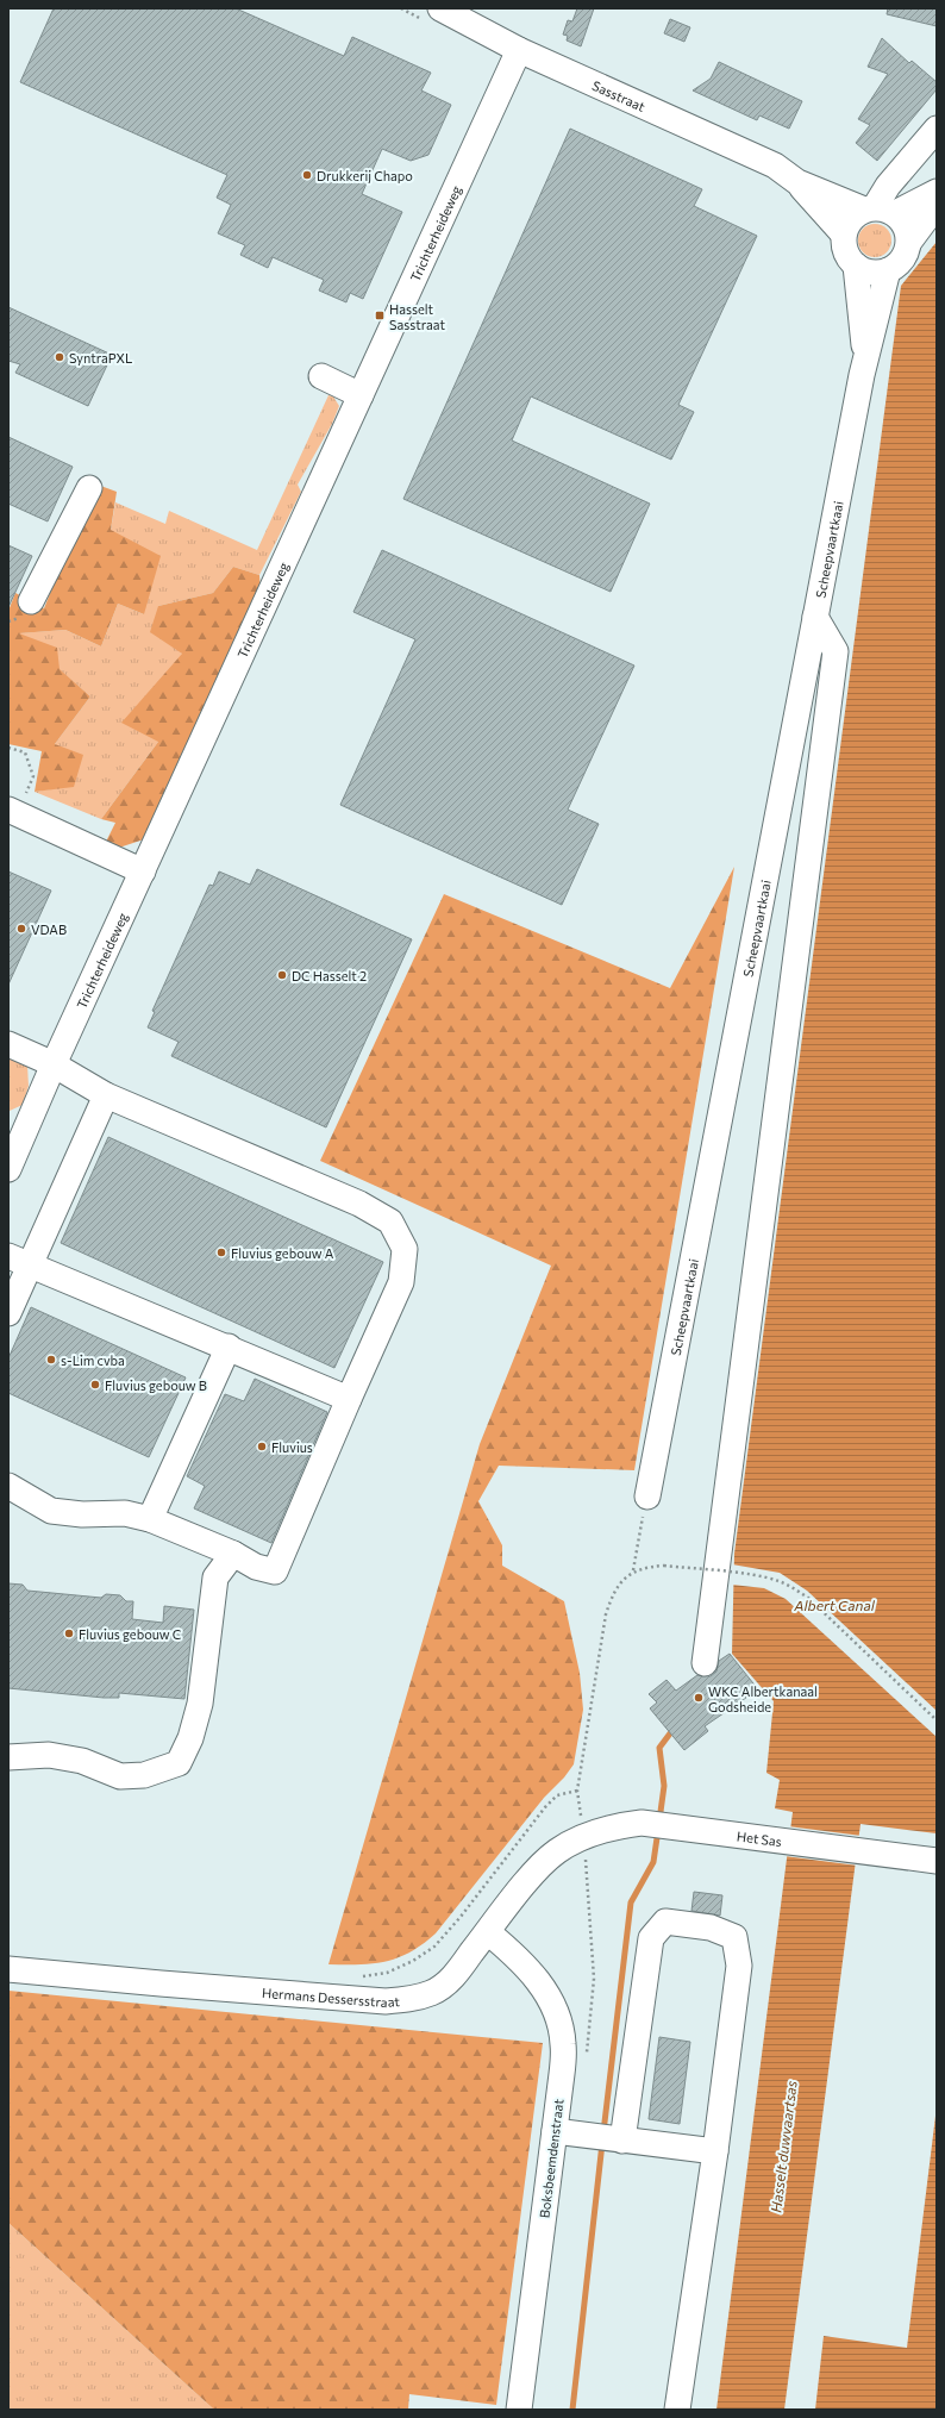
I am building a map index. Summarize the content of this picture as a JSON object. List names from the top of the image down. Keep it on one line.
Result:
{"streets":{"street":["Sasstraat","Trichterheideweg","Scheepvaartkaai","Het Sas","Hermans Dessersstraat","Boksbeemdenstraat"]},"crossings":[["Sasstraat","Trichterheideweg"],["Sasstraat","Scheepvaartkaai"],["Het Sas","Hermans Dessersstraat"],["Hermans Dessersstraat","Boksbeemdenstraat"]],"water":["Albert Canal","Hasselt duwvaartsas"],"places":{"other":["Drukkerij Chapo","SyntraPXL","VDAB","DC Hasselt 2","Fluvius gebouw A","s-Lim cvba","Fluvius gebouw B","Fluvius","Fluvius gebouw C","WKC Albertkanaal Godsheide"],"transit":["Hasselt Sasstraat"]}}
